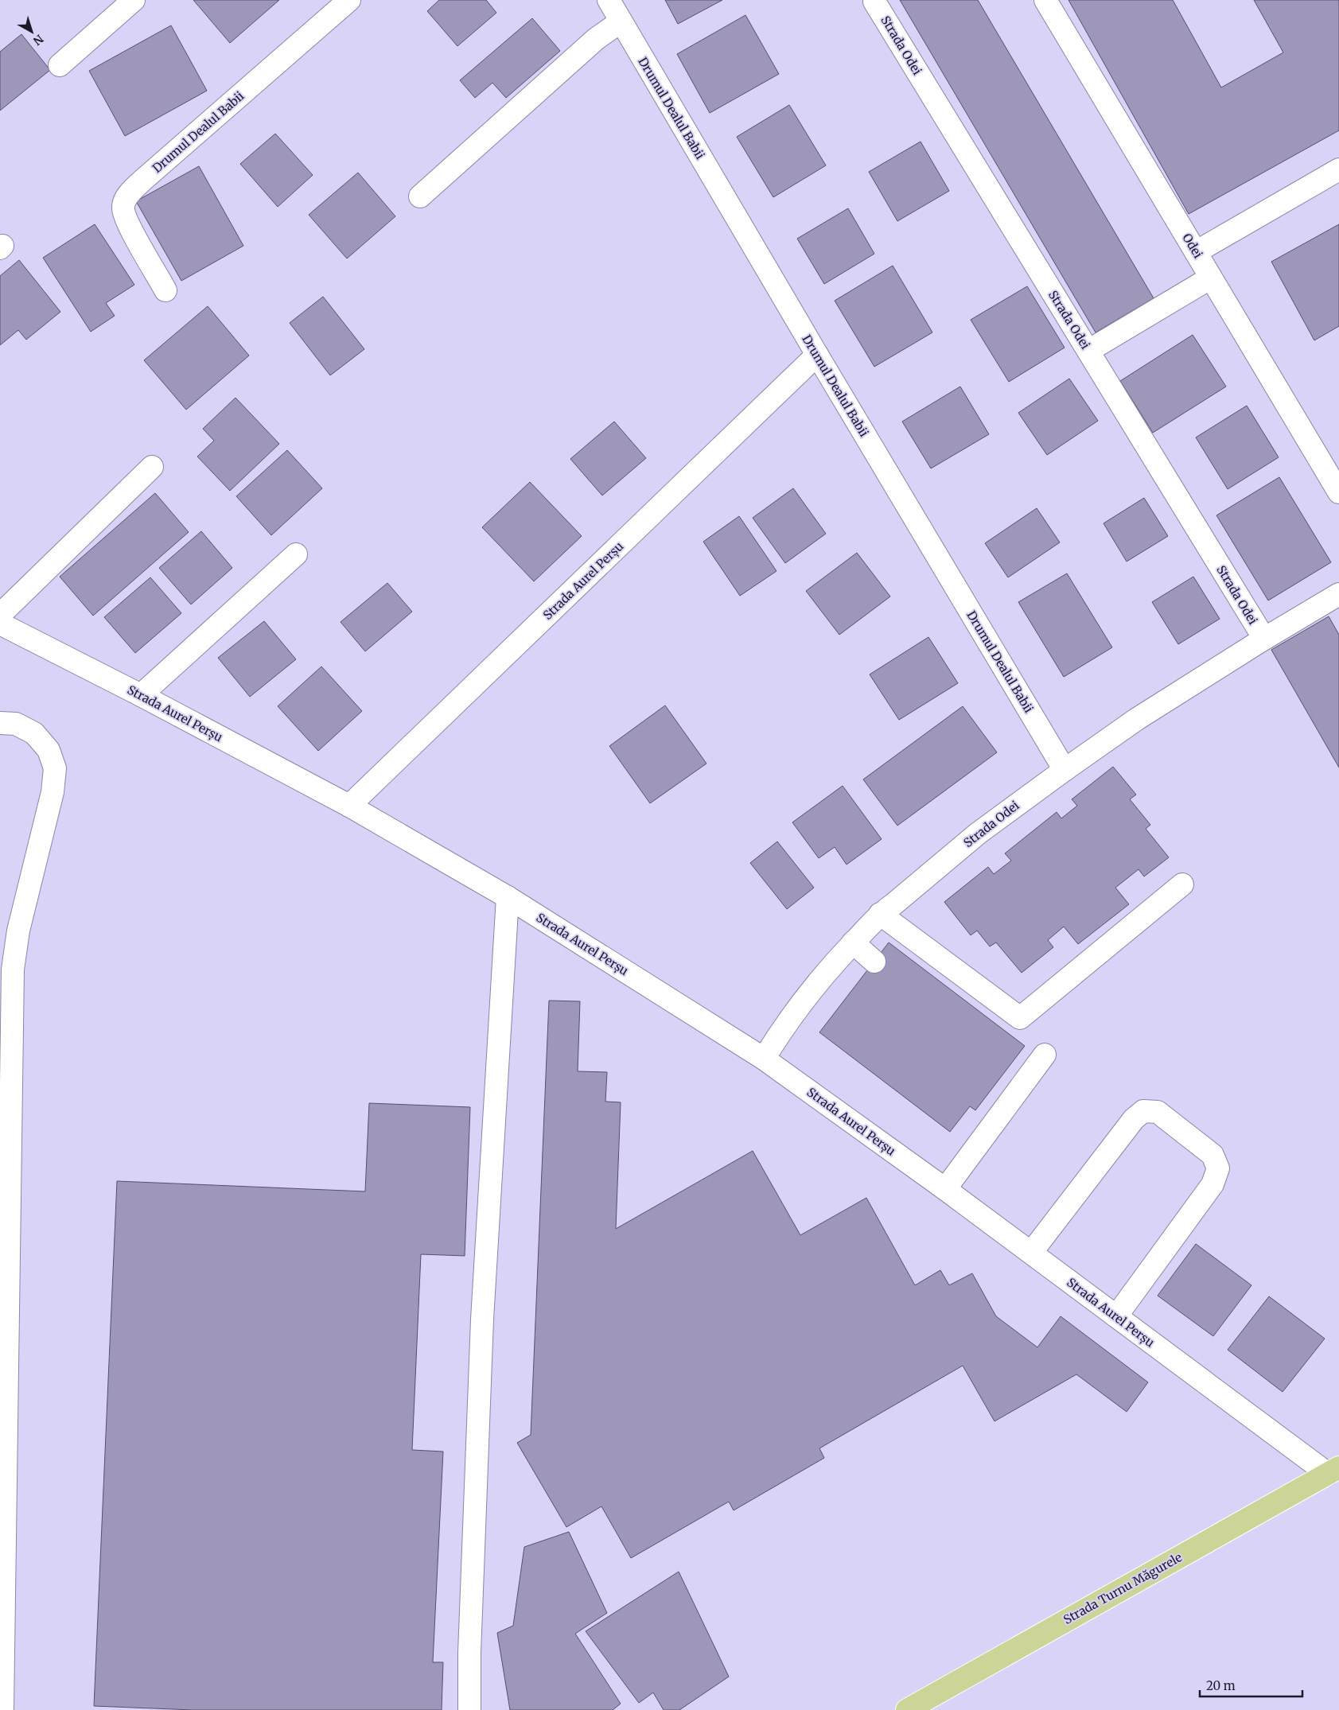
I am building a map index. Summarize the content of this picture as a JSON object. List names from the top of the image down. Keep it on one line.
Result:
{"streets":{"main road":["Strada Turnu Măgurele"],"street":["Strada Odei","Drumul Dealul Babii","Odei","Strada Aurel Perșu"]},"crossings":[["Strada Odei","Drumul Dealul Babii"],["Strada Odei","Strada Aurel Perșu"],["Drumul Dealul Babii","Strada Aurel Perșu"],["Strada Aurel Perșu","Strada Turnu Măgurele"]],"scale_bar":"20 m","north":"bottom right"}
